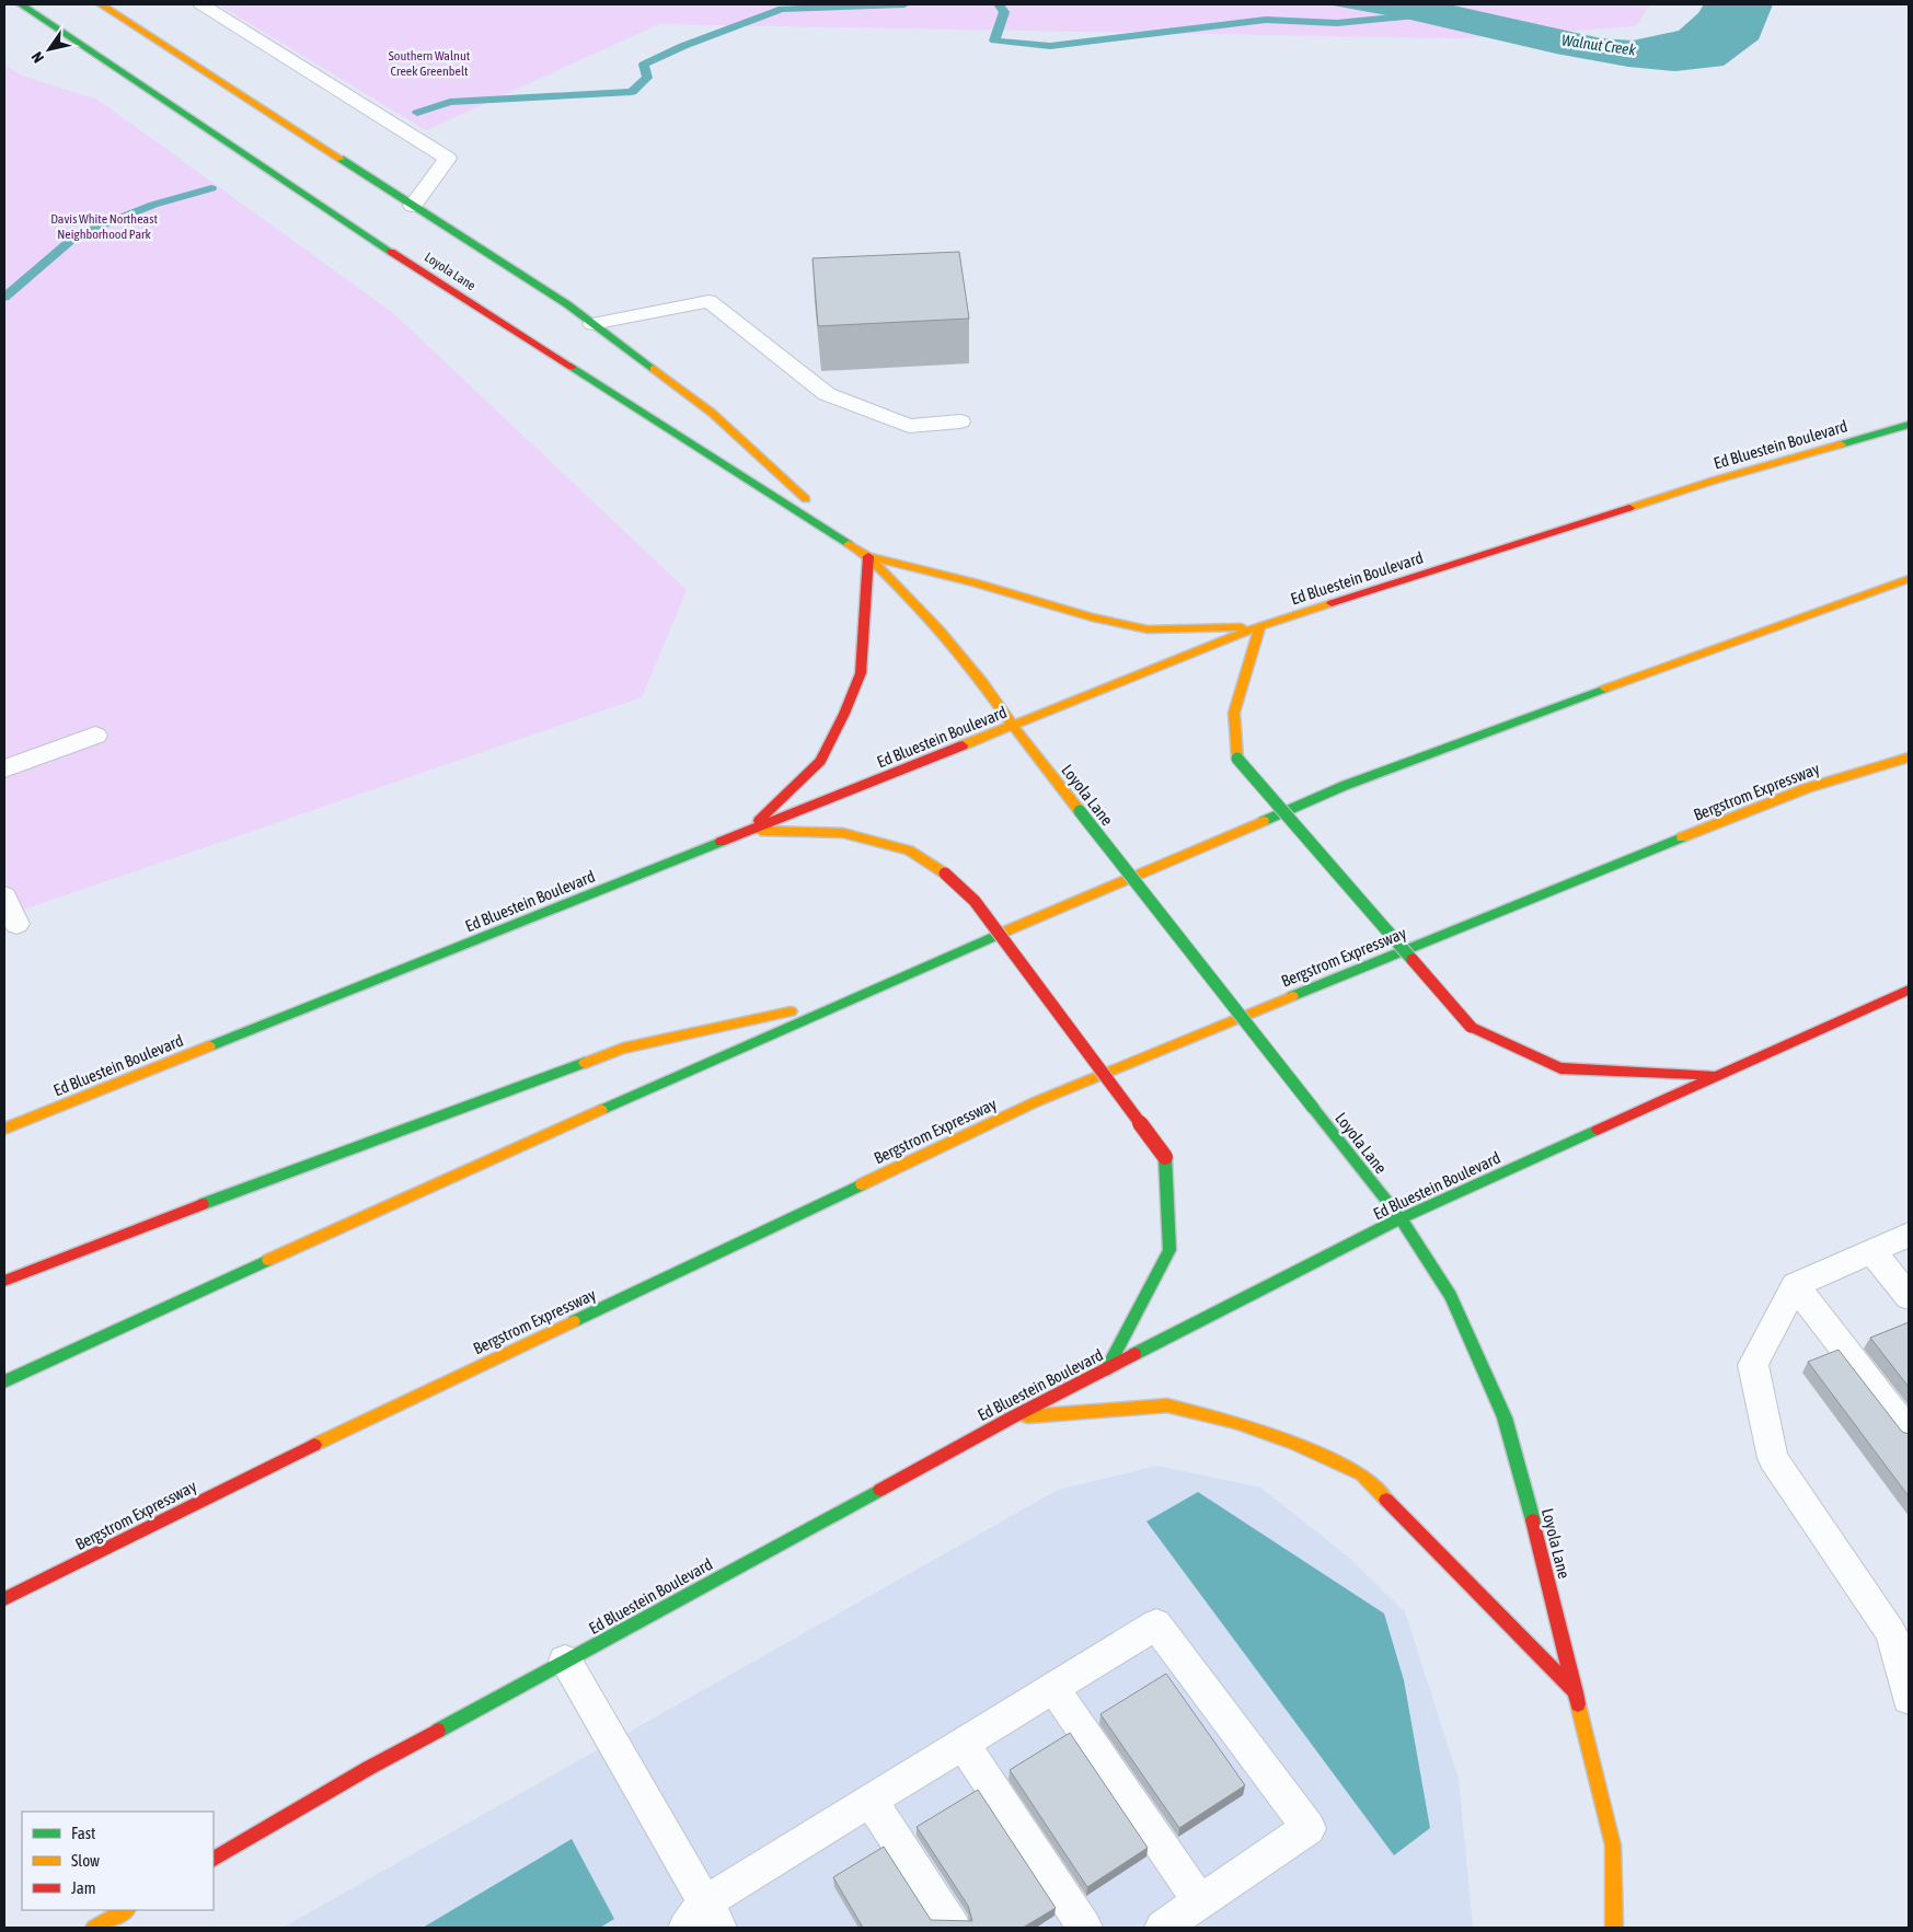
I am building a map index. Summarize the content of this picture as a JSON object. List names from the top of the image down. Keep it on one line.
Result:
{"streets":{"main road":["Loyola Lane","Ed Bluestein Boulevard","Bergstrom Expressway"]},"crossings":[["Loyola Lane","Ed Bluestein Boulevard"]],"water":["Walnut Creek"],"parks":["Southern Walnut Creek Greenbelt","Davis White Northeast Neighborhood Park"],"legend":["Fast","Slow","Jam"],"north":"bottom left"}
